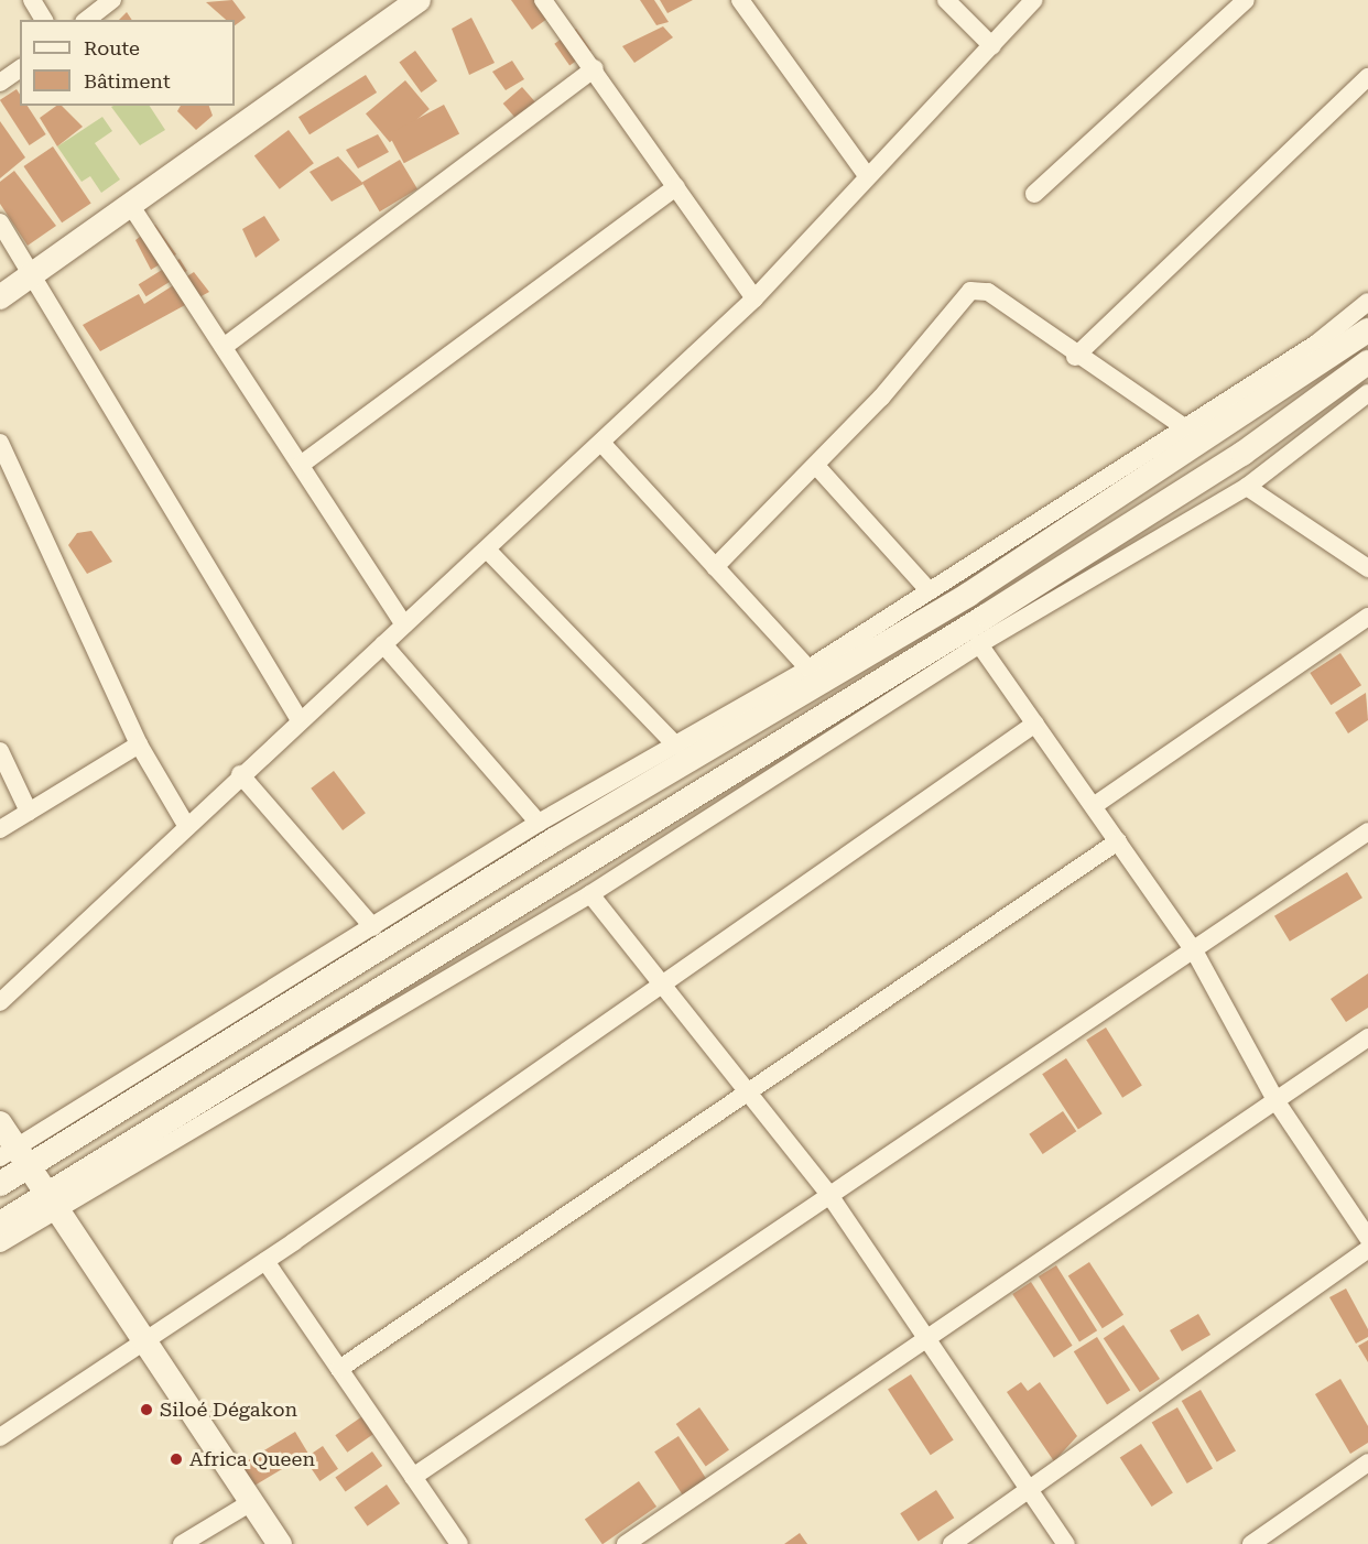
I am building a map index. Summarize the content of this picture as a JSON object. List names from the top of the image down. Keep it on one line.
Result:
{"places":["Siloé Dégakon","Africa Queen"],"legend":["Route","Bâtiment"]}
